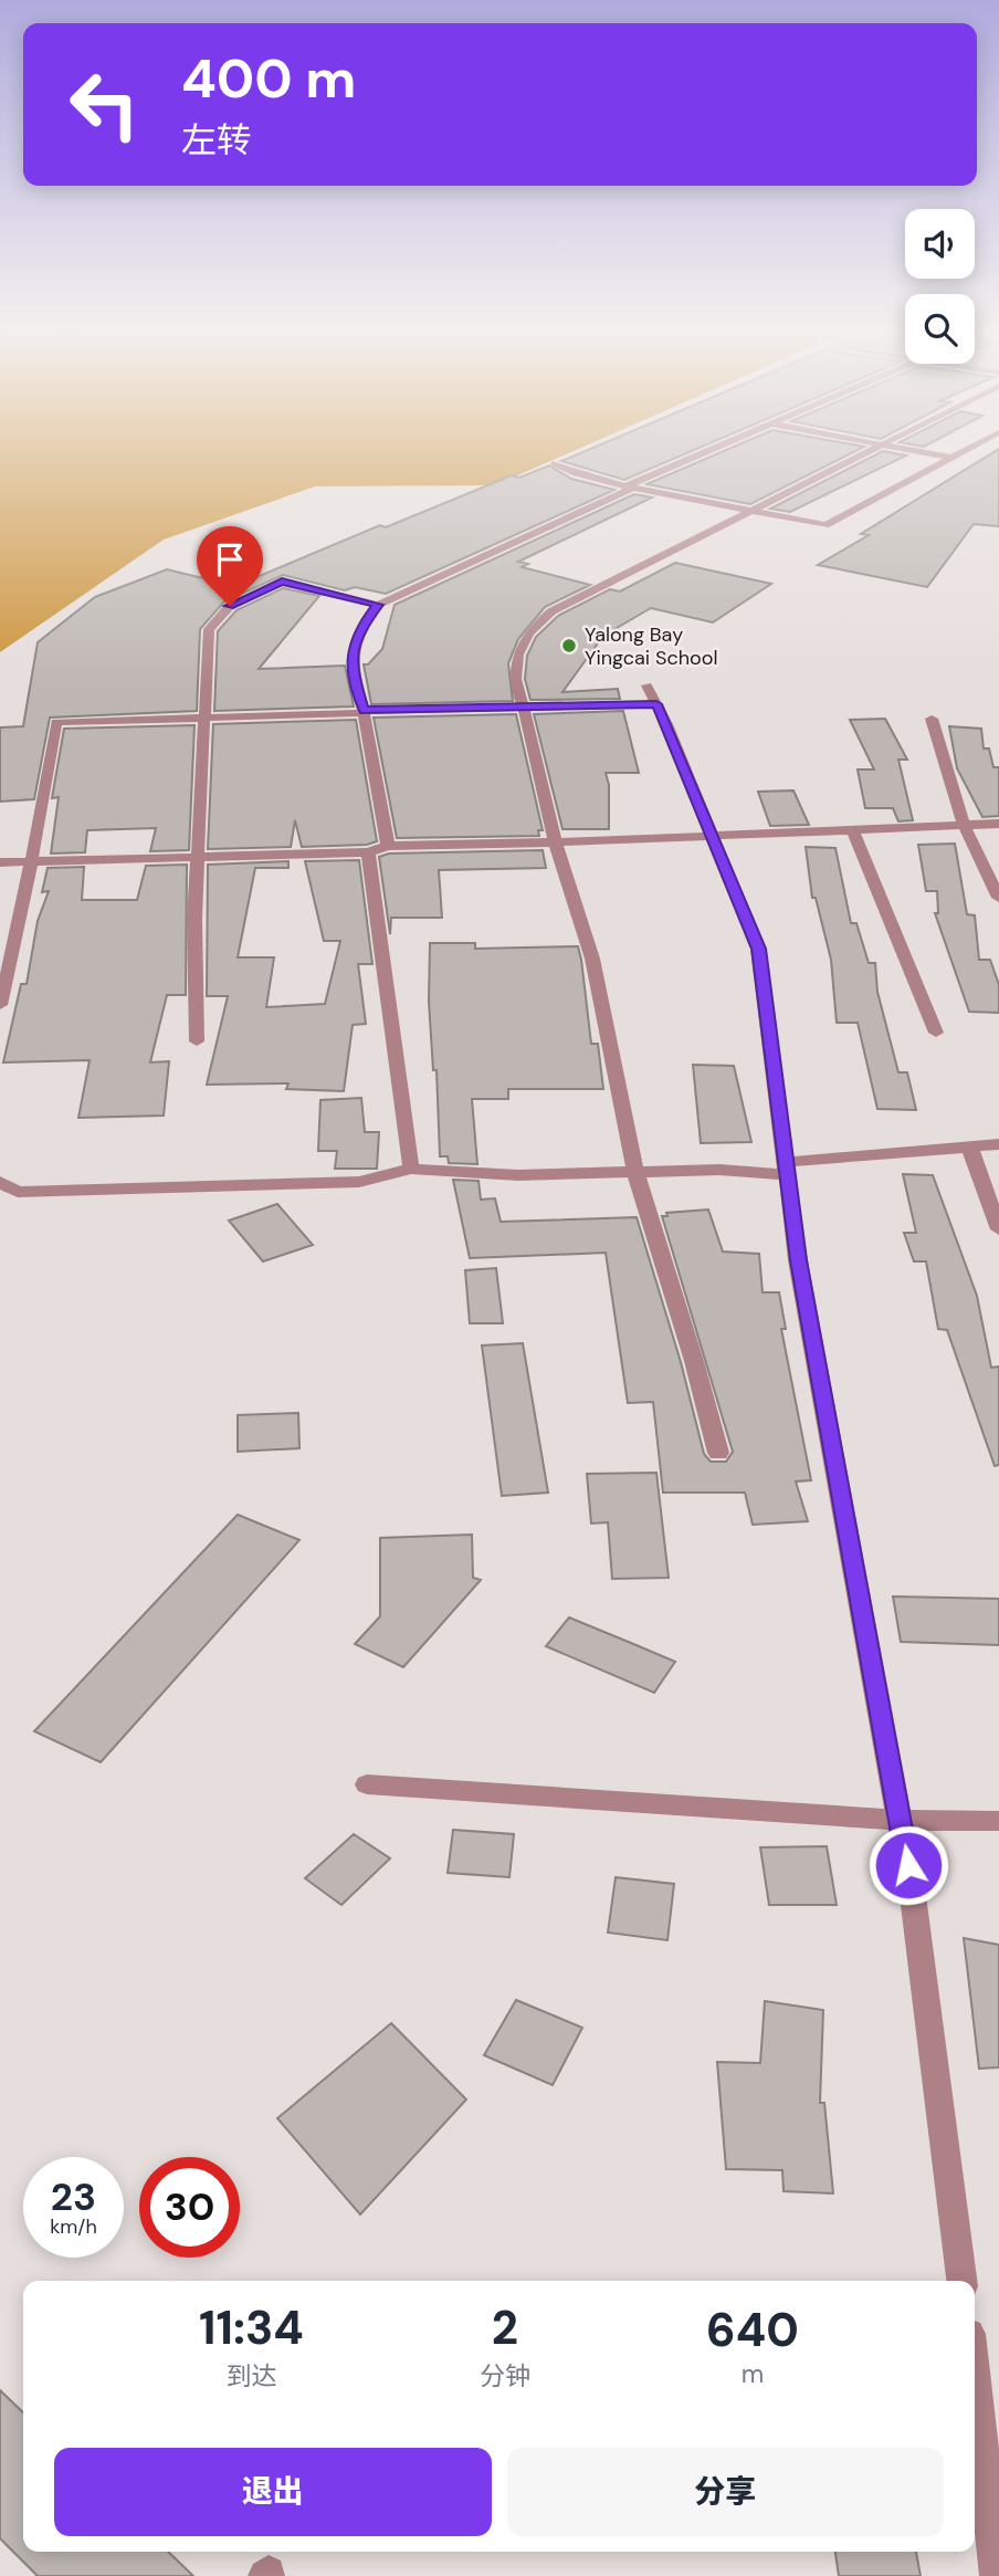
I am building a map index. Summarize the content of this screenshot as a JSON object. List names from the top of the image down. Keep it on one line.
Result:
{"places":["Yalong Bay Yingcai School"],"page":{"turn":["400 m","左转"],"speed":"23 km/h","limit":"30","eta":["11:34","到达","2","分钟","640","m"],"buttons":["退出","分享"]}}
